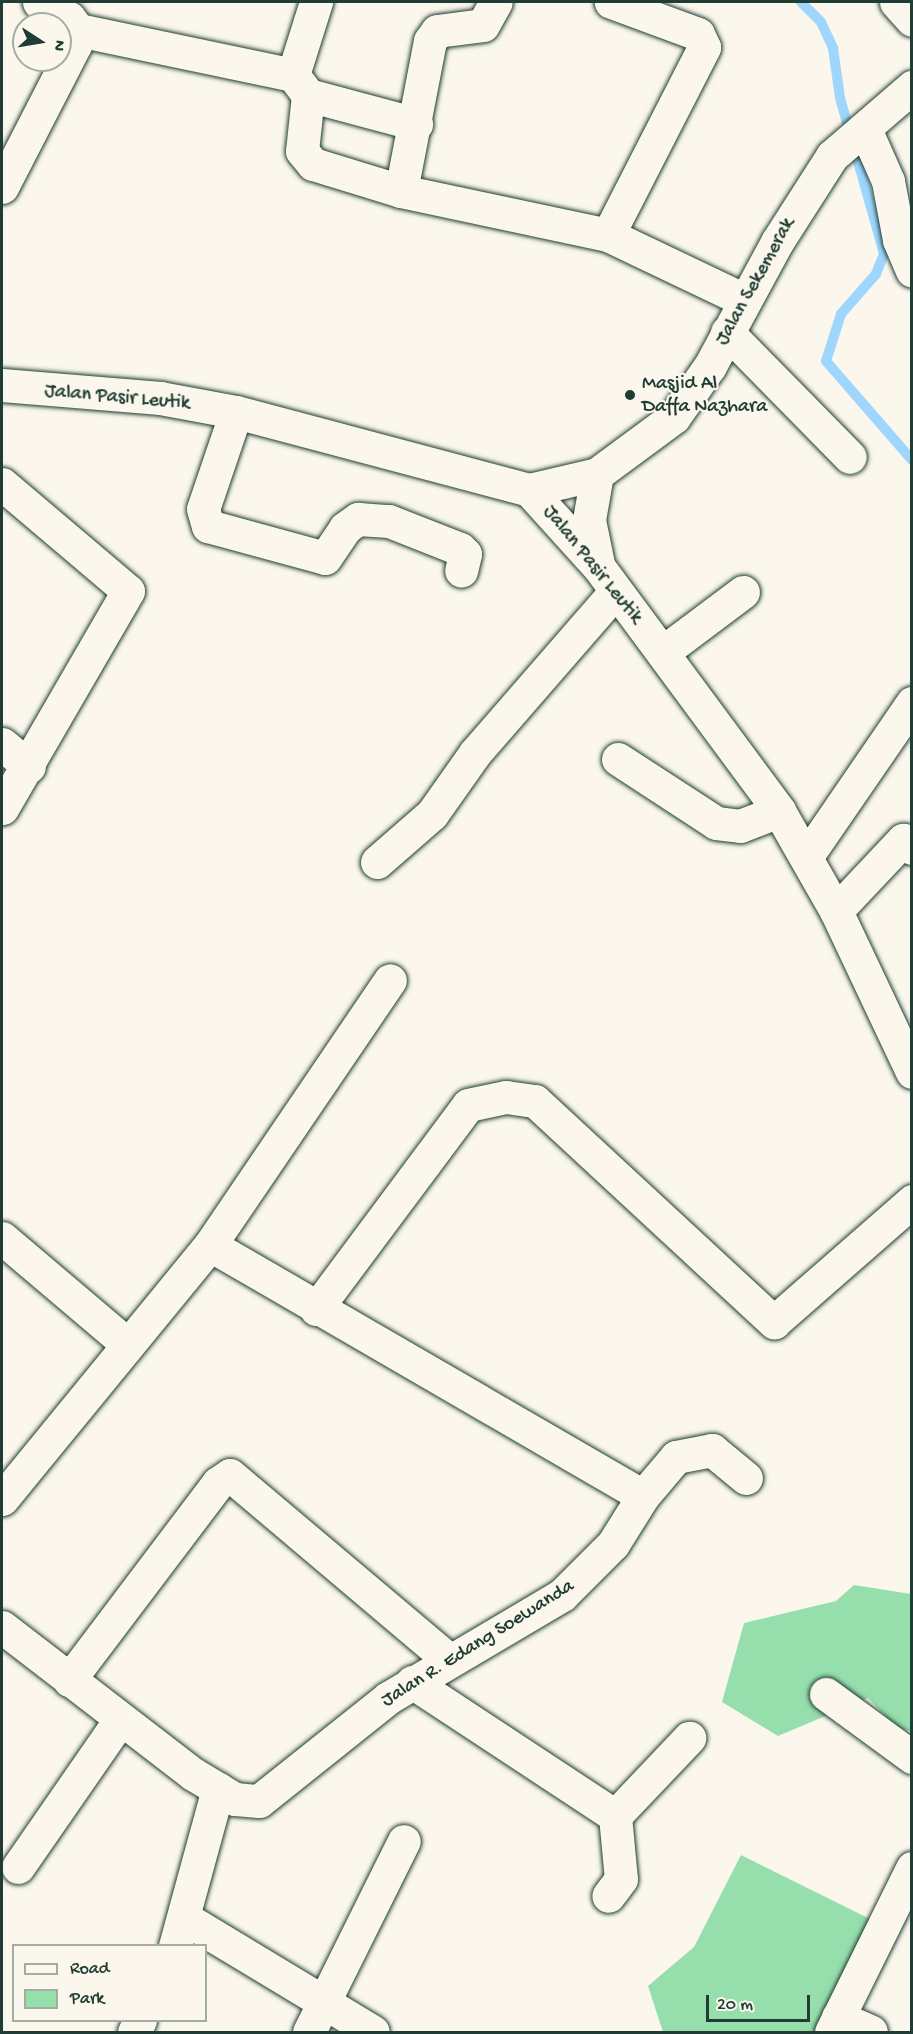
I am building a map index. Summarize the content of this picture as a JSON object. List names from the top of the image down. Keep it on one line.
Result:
{"streets":{"street":["Jalan Sekemerak","Jalan Pasir Leutik","Jalan R. Edang Soewanda"]},"crossings":[["Jalan Sekemerak","Jalan Pasir Leutik"]],"places":["Masjid Al Daffa Nazhara"],"legend":["Road","Park"],"scale_bar":"20 m","north":"right"}
